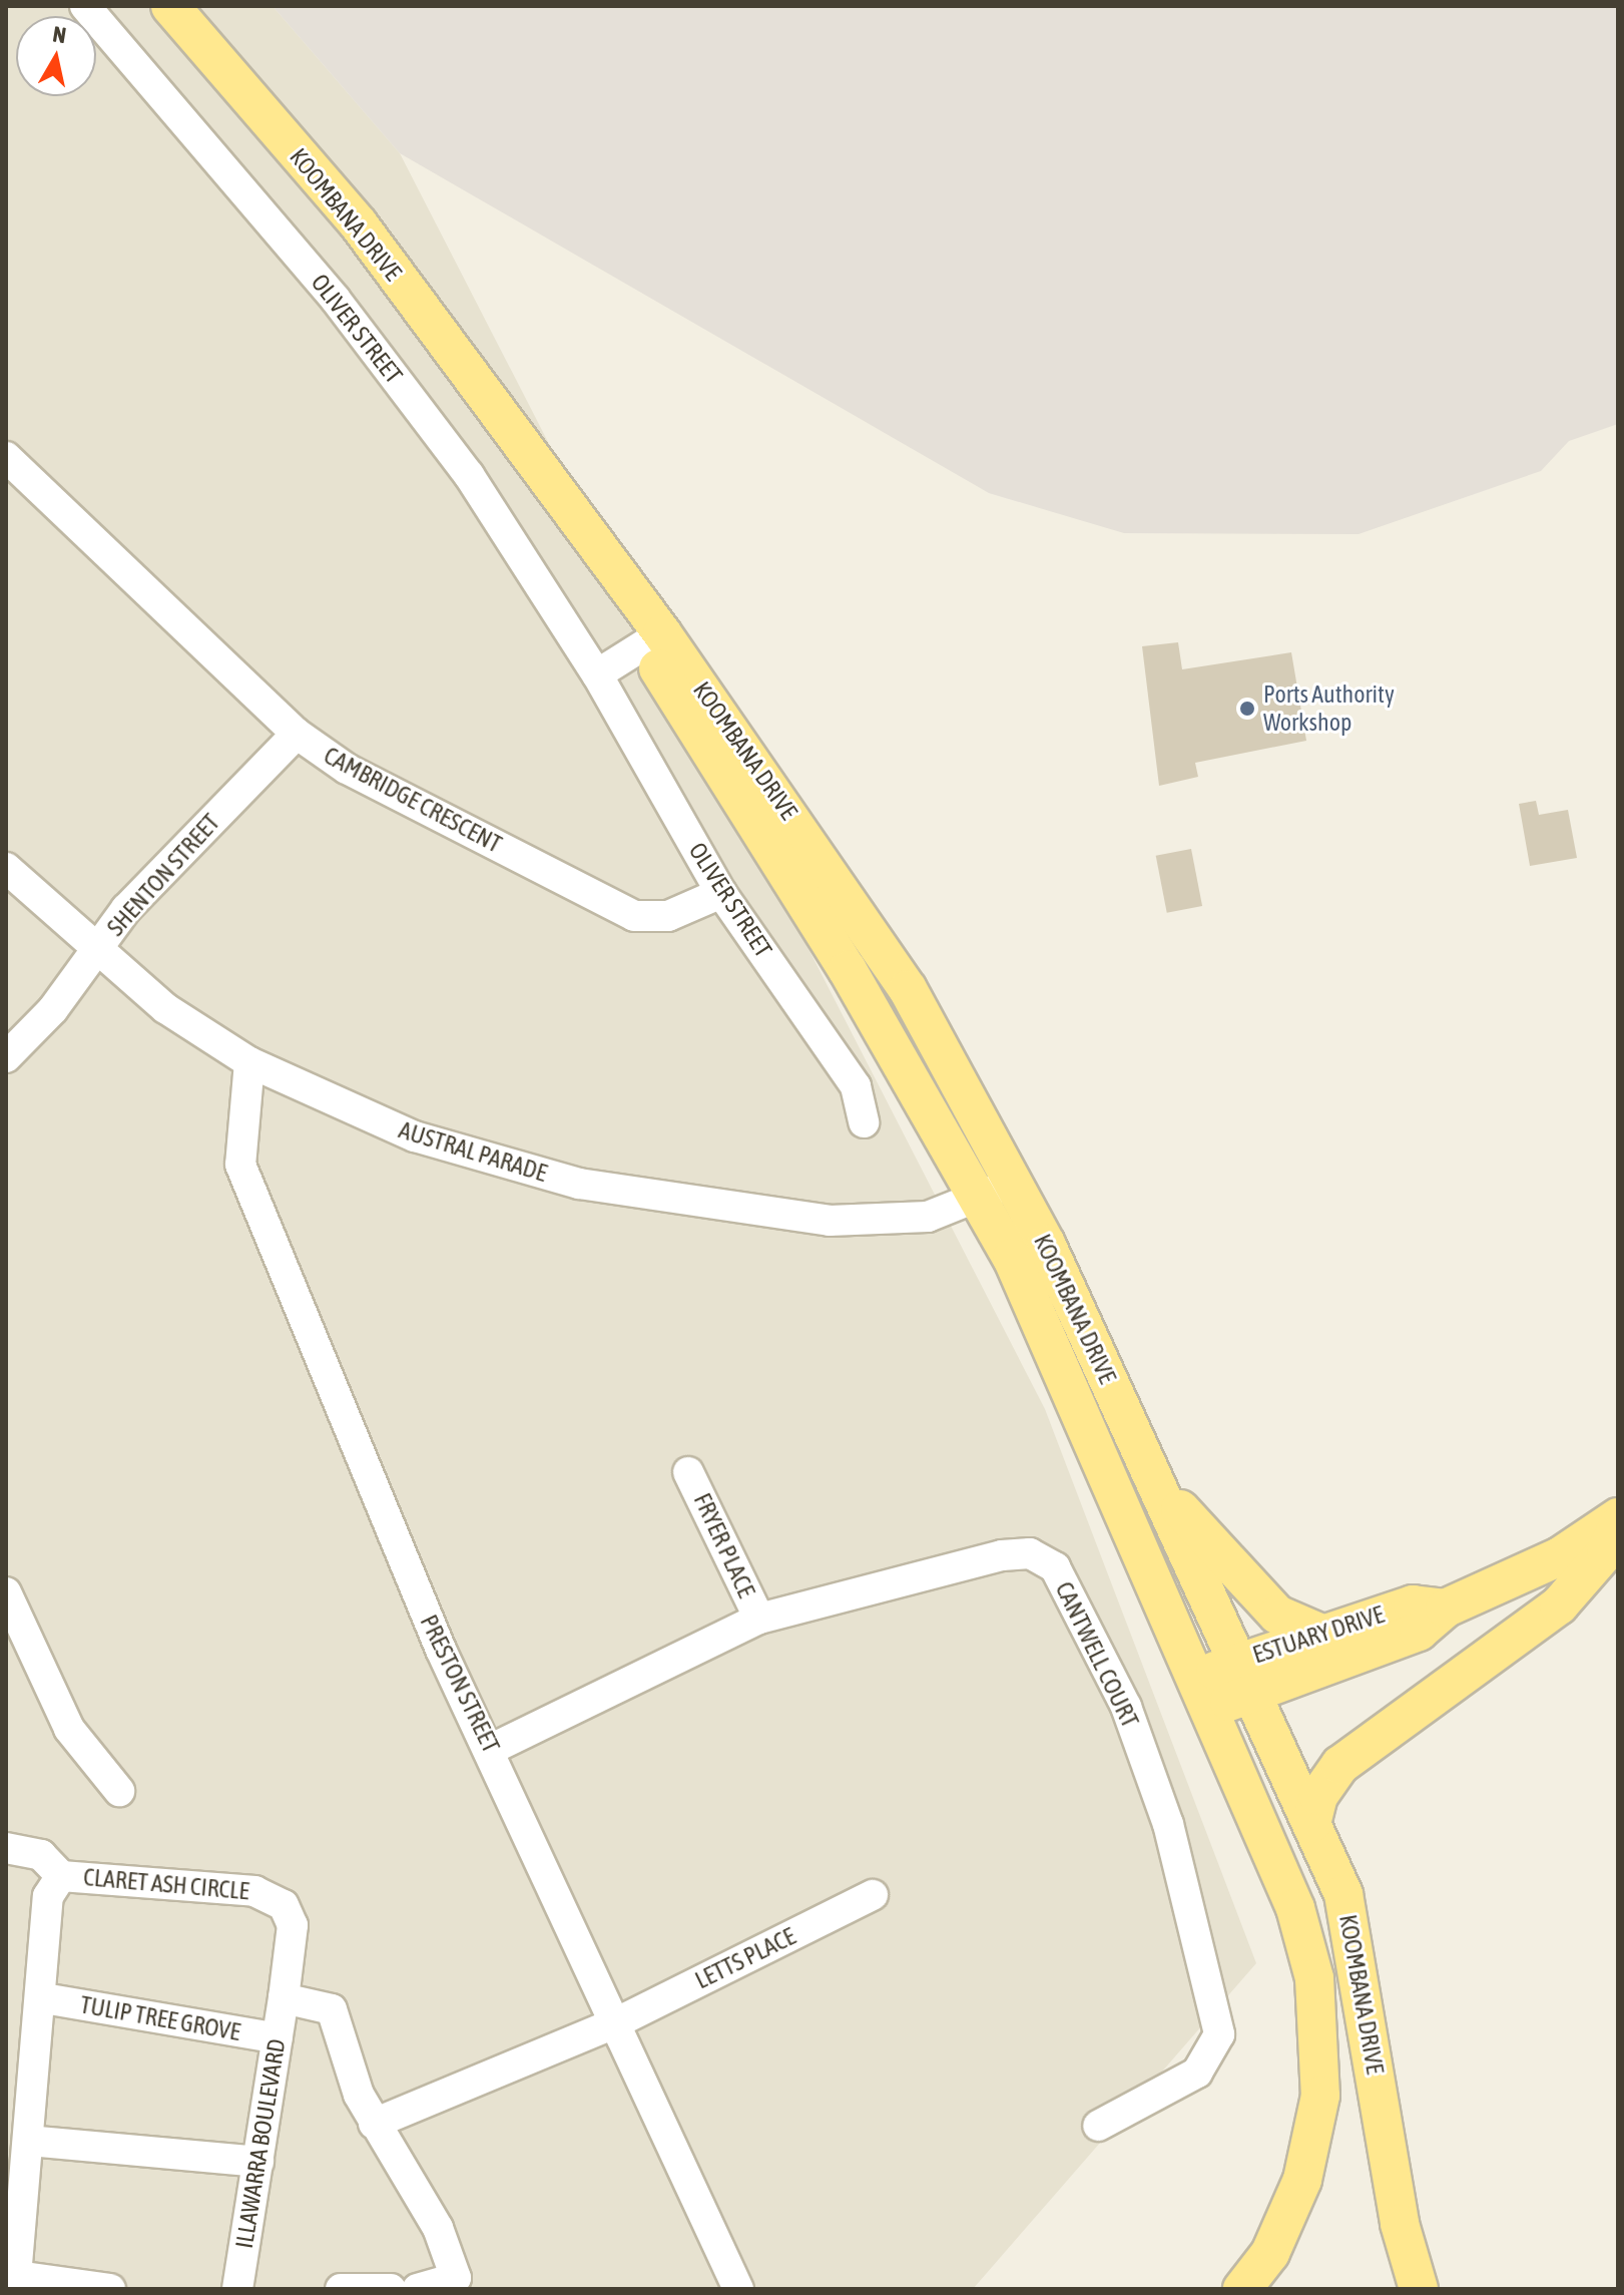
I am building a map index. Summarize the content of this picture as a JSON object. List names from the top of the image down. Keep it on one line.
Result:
{"streets":{"main road":["KOOMBANA DRIVE","ESTUARY DRIVE"],"street":["OLIVER STREET","CAMBRIDGE CRESCENT","SHENTON STREET","AUSTRAL PARADE","FRYER PLACE","CANTWELL COURT","PRESTON STREET","CLARET ASH CIRCLE","LETTS PLACE","TULIP TREE GROVE","ILLAWARRA BOULEVARD"]},"crossings":[["KOOMBANA DRIVE","AUSTRAL PARADE"],["KOOMBANA DRIVE","ESTUARY DRIVE"],["OLIVER STREET","CAMBRIDGE CRESCENT"],["CAMBRIDGE CRESCENT","SHENTON STREET"],["SHENTON STREET","AUSTRAL PARADE"],["AUSTRAL PARADE","PRESTON STREET"],["FRYER PLACE","CANTWELL COURT"],["CANTWELL COURT","PRESTON STREET"],["PRESTON STREET","LETTS PLACE"],["CLARET ASH CIRCLE","TULIP TREE GROVE"],["CLARET ASH CIRCLE","ILLAWARRA BOULEVARD"],["TULIP TREE GROVE","ILLAWARRA BOULEVARD"]],"places":["Ports Authority Workshop"],"north":"top"}
